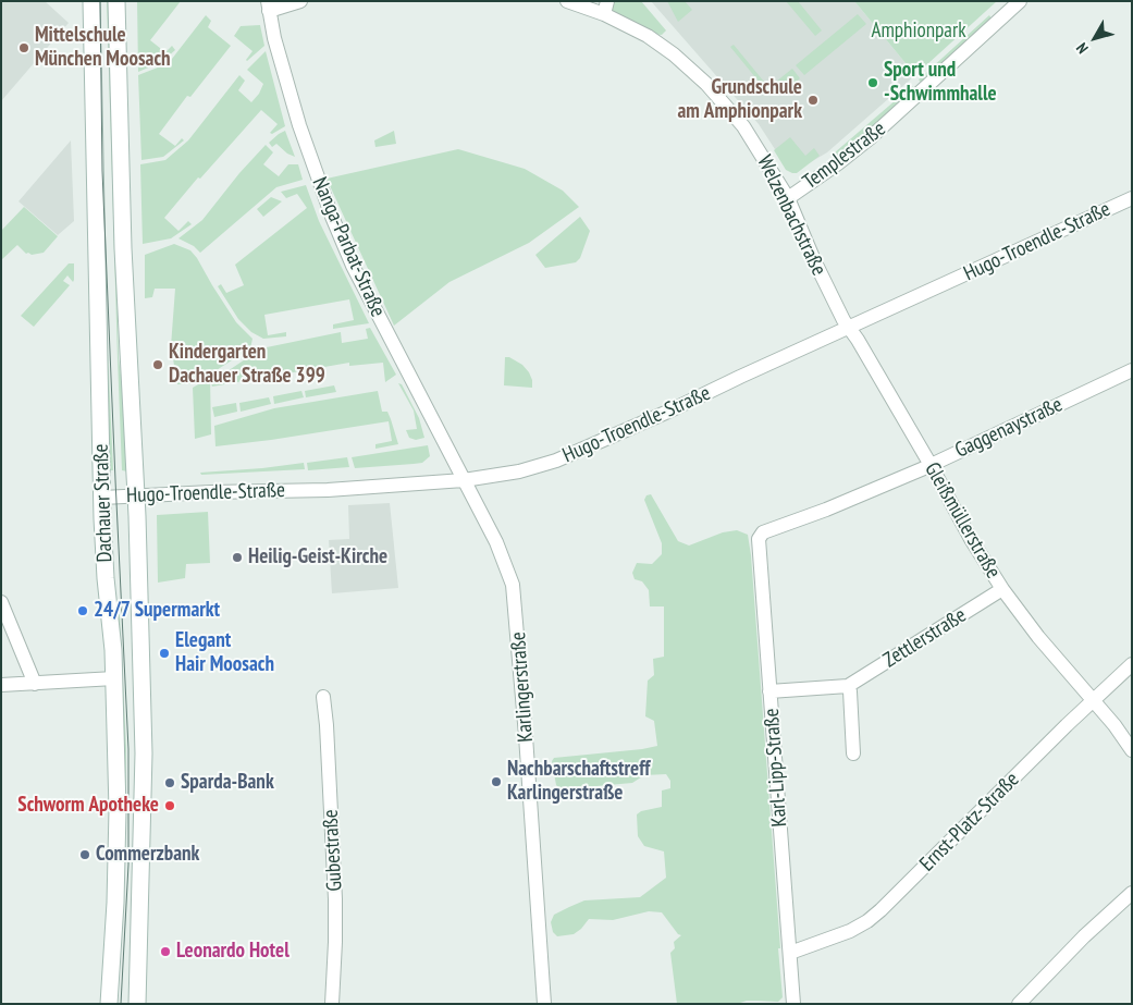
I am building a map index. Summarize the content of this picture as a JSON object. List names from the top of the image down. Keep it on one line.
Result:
{"streets":{"main road":["Dachauer Straße"],"street":["Templestraße","Welzenbachstraße","Hugo-Troendle-Straße","Nanga-Parbat-Straße","Gaggenaystraße","Gleißmüllerstraße","Zettlerstraße","Karlingerstraße","Karl-Lipp-Straße","Ernst-Platz-Straße","Gubestraße"]},"crossings":[["Templestraße","Welzenbachstraße"],["Welzenbachstraße","Hugo-Troendle-Straße"],["Welzenbachstraße","Gleißmüllerstraße"],["Hugo-Troendle-Straße","Nanga-Parbat-Straße"],["Hugo-Troendle-Straße","Dachauer Straße"],["Hugo-Troendle-Straße","Gleißmüllerstraße"],["Hugo-Troendle-Straße","Karlingerstraße"],["Nanga-Parbat-Straße","Karlingerstraße"],["Gaggenaystraße","Gleißmüllerstraße"],["Gaggenaystraße","Karl-Lipp-Straße"],["Gleißmüllerstraße","Zettlerstraße"],["Gleißmüllerstraße","Ernst-Platz-Straße"],["Zettlerstraße","Karl-Lipp-Straße"],["Karl-Lipp-Straße","Ernst-Platz-Straße"]],"parks":["Amphionpark"],"places":["Mittelschule München Moosach","Sport und -Schwimmhalle","Grundschule am Amphionpark","Kindergarten Dachauer Straße 399","Heilig-Geist-Kirche","24/7 Supermarkt","Elegant Hair Moosach","Nachbarschaftstreff Karlingerstraße","Sparda-Bank","Schworm Apotheke","Commerzbank","Leonardo Hotel"],"north":"bottom left"}
